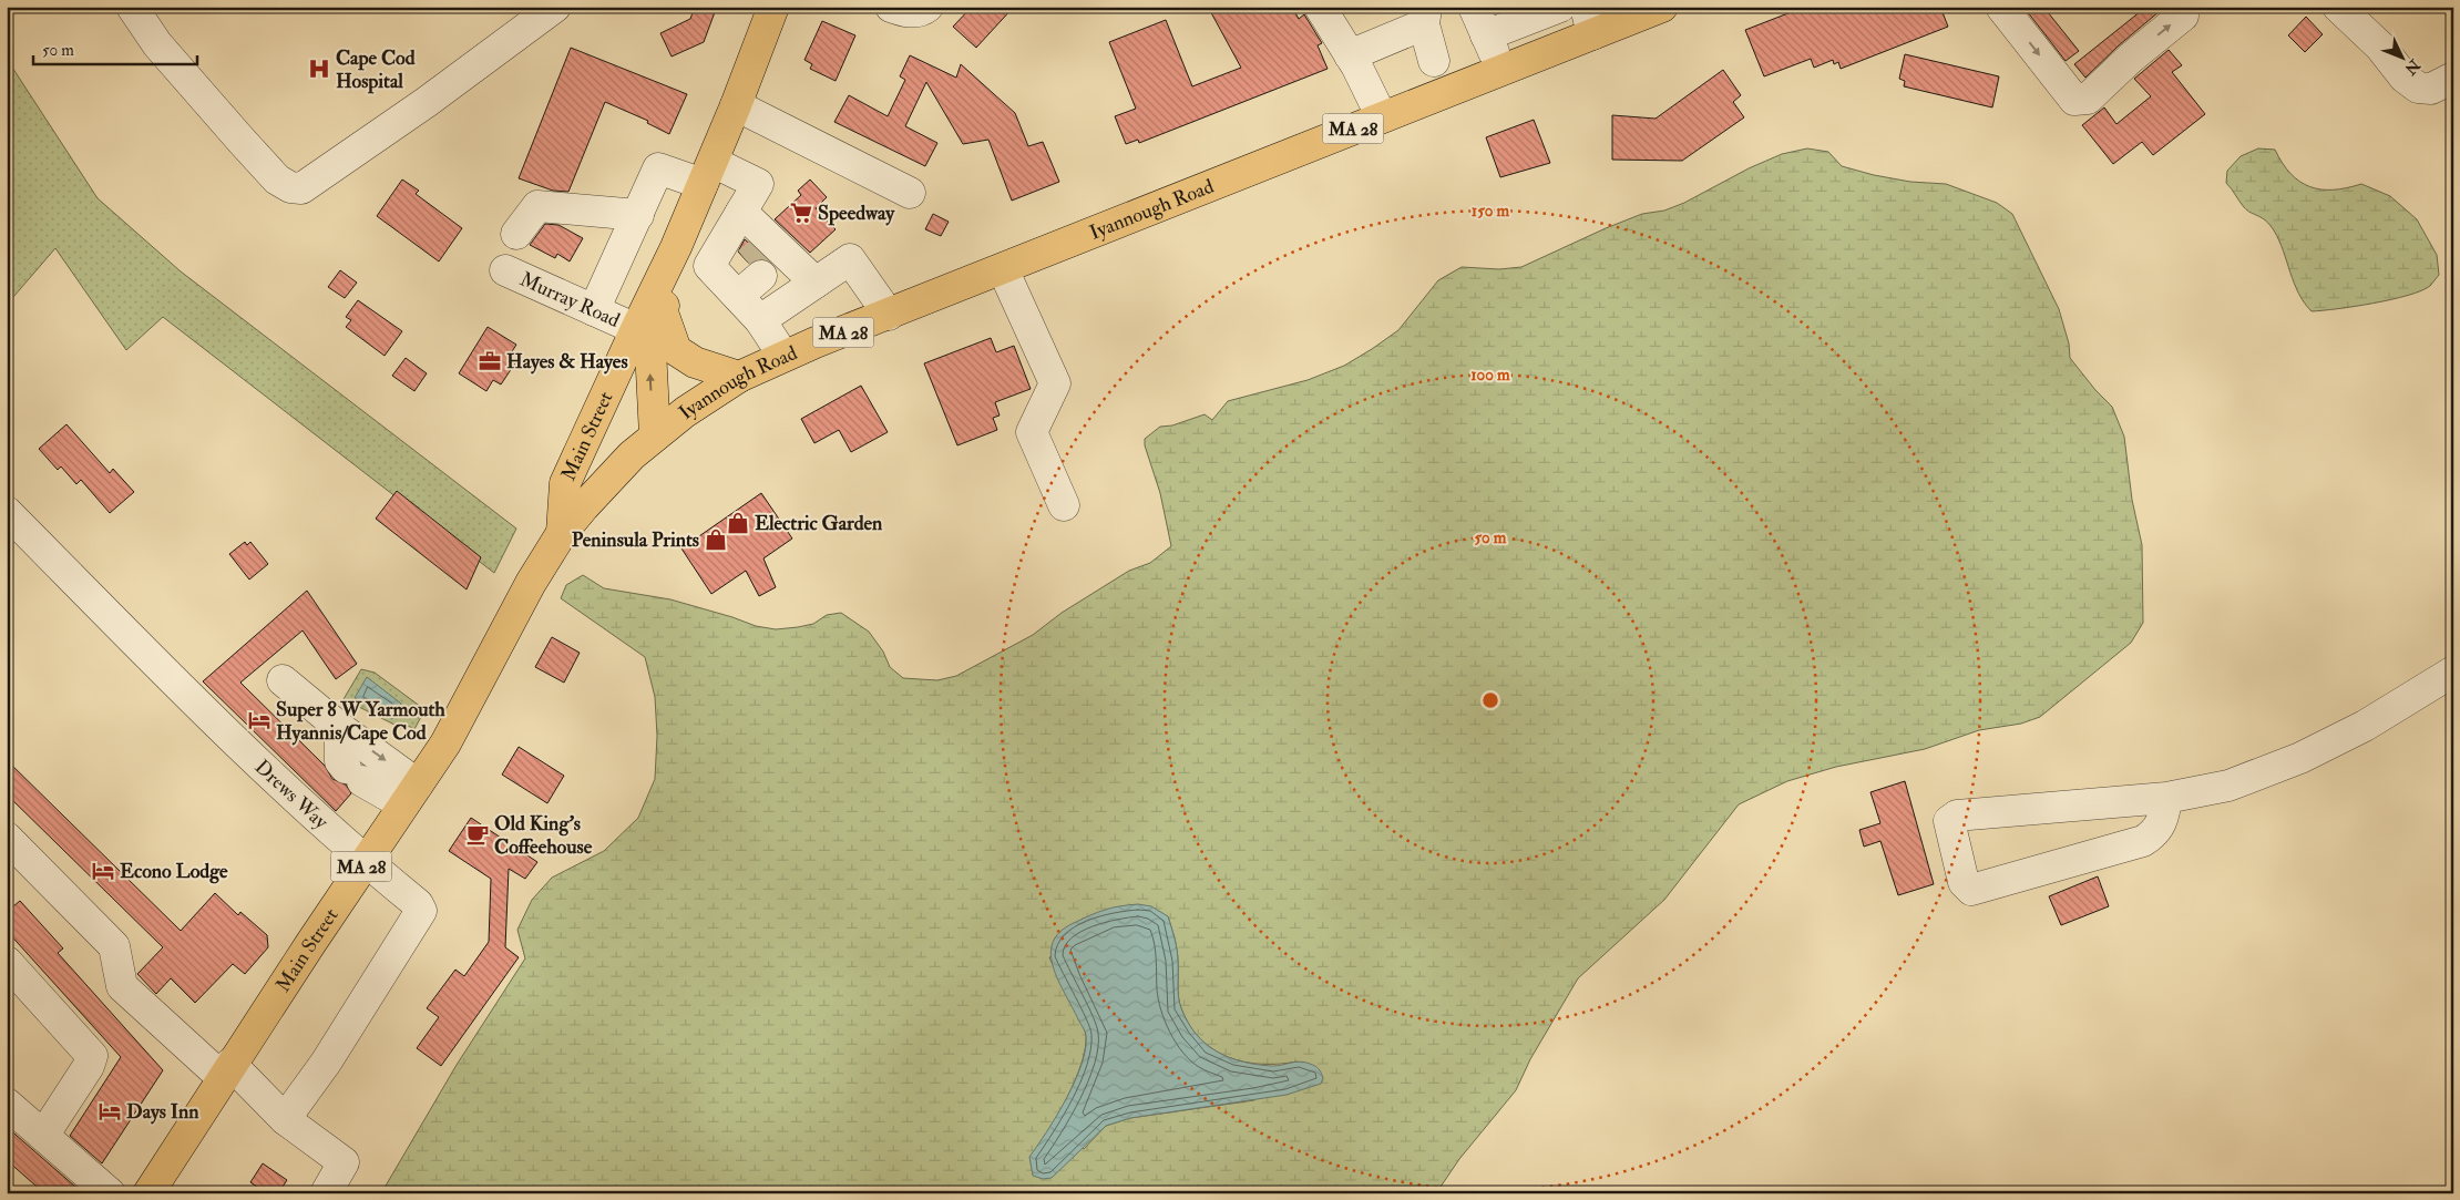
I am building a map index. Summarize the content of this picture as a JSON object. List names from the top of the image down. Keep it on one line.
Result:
{"streets":{"main road":["MA 28","Iyannough Road","Main Street"],"street":["Murray Road","Drews Way"]},"crossings":[["Iyannough Road","Main Street"],["Murray Road","Main Street"],["Main Street","Drews Way"]],"places":{"hospital":["Cape Cod Hospital"],"supermarket":["Speedway"],"office":["Hayes & Hayes"],"shop":["Electric Garden","Peninsula Prints"],"hotel":["Super 8 W Yarmouth Hyannis/Cape Cod","Econo Lodge","Days Inn"],"cafe":["Old King's Coffeehouse"]},"scale_bar":"50 m","north":"bottom right","rings":["150 m","100 m","50 m"]}
